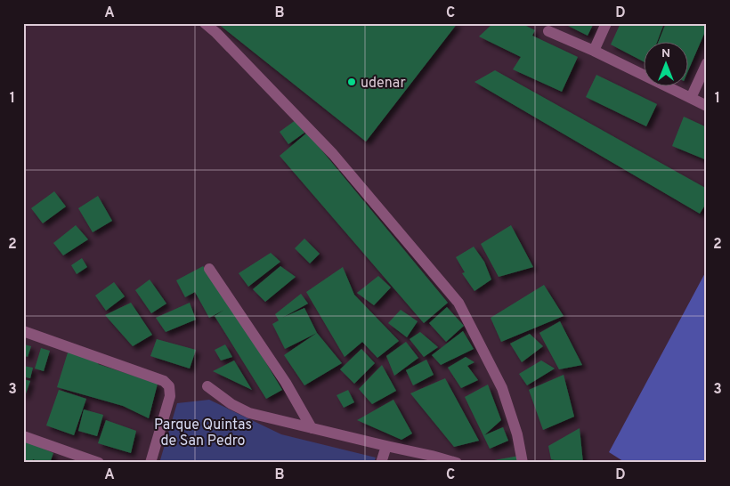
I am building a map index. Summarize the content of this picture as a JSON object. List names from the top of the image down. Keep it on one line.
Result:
{"parks":["Parque Quintas de San Pedro"],"places":["udenar"],"north":"top","grid":{"columns":["A","B","C","D"],"rows":["1","2","3"]}}
